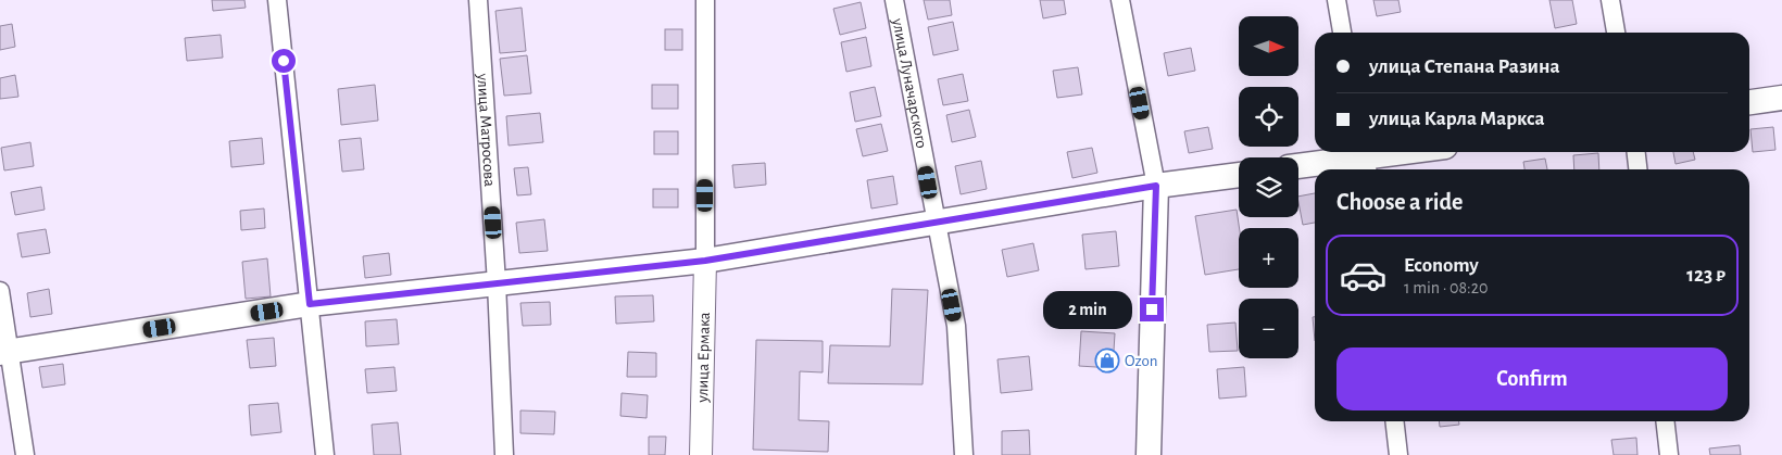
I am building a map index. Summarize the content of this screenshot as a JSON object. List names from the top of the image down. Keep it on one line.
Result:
{"streets":{"street":["улица Луначарского","улица Матросова","улица Ермака"]},"places":{"shop":["Ozon"]},"north":"right","page":{"map_buttons":["+","−"],"banner":["улица Степана Разина","улица Карла Маркса"],"heading":"Choose a ride","list":[{"name":"Economy","note":"1 min · 08:20","value":"123 ₽"}],"bubble":"2 min","buttons":"Confirm"}}
